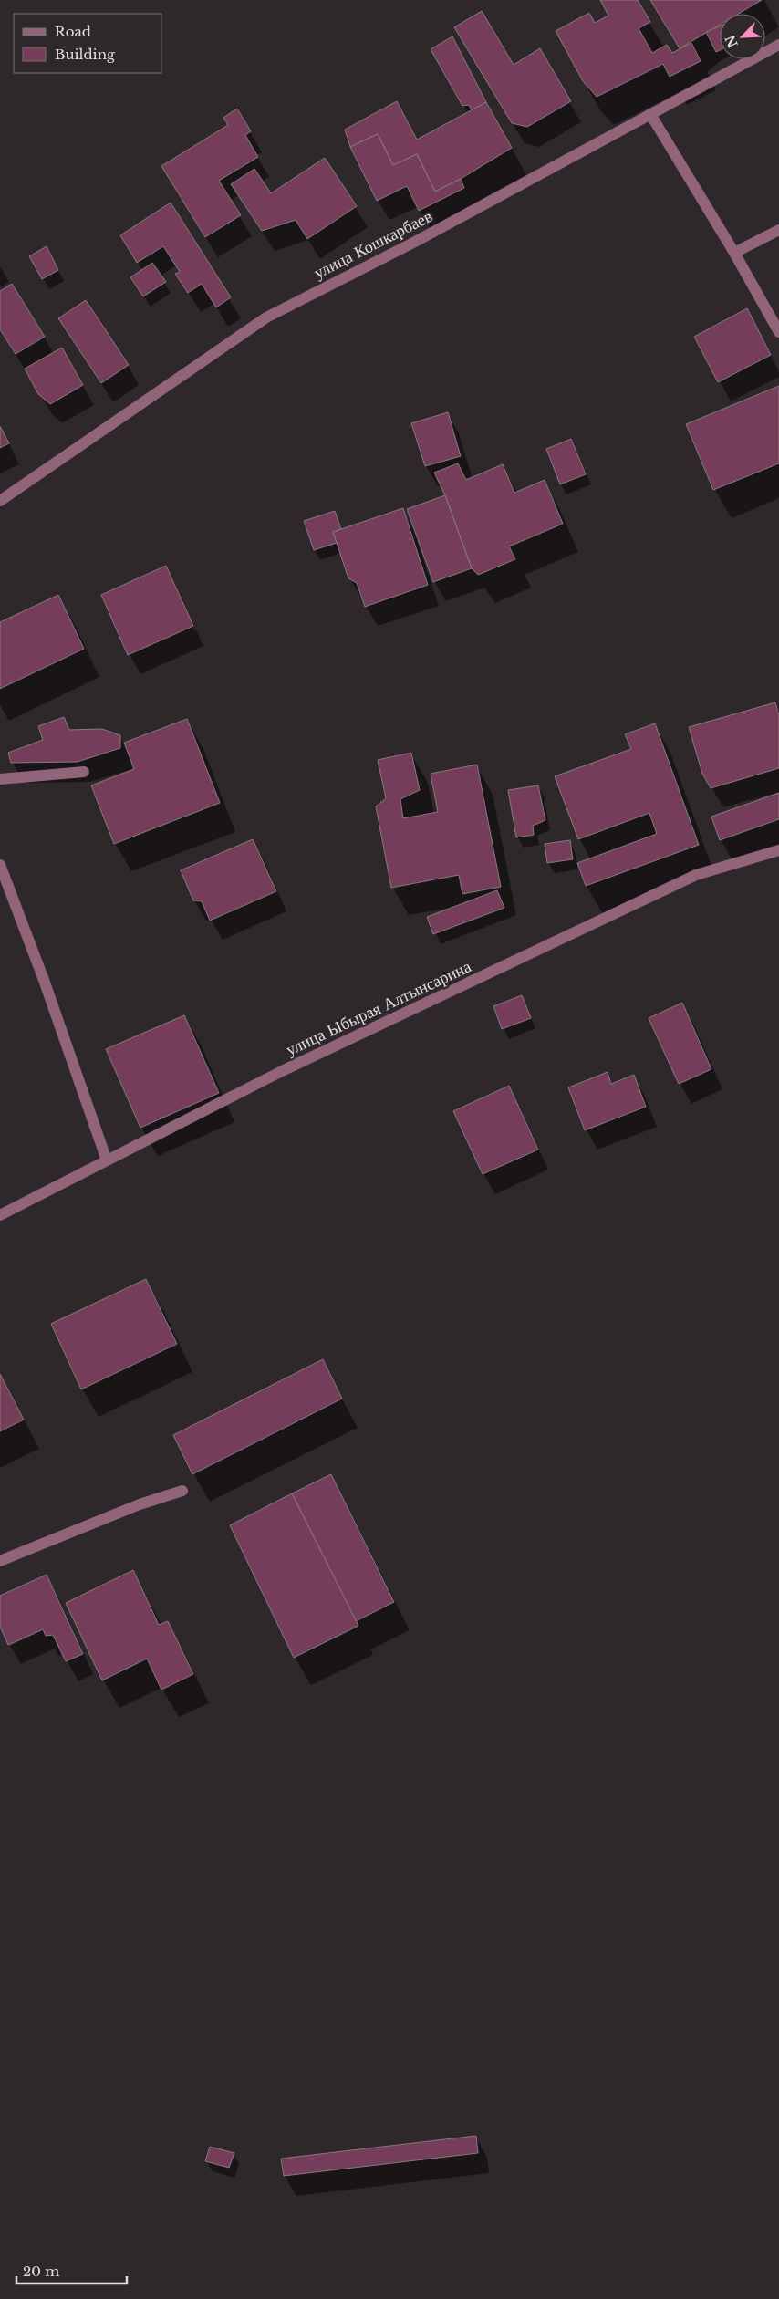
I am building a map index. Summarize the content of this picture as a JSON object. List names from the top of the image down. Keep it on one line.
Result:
{"streets":{"street":["улица Кошкарбаев","улица Ыбырая Алтынсарина"]},"legend":["Road","Building"],"scale_bar":"20 m","north":"bottom left"}
